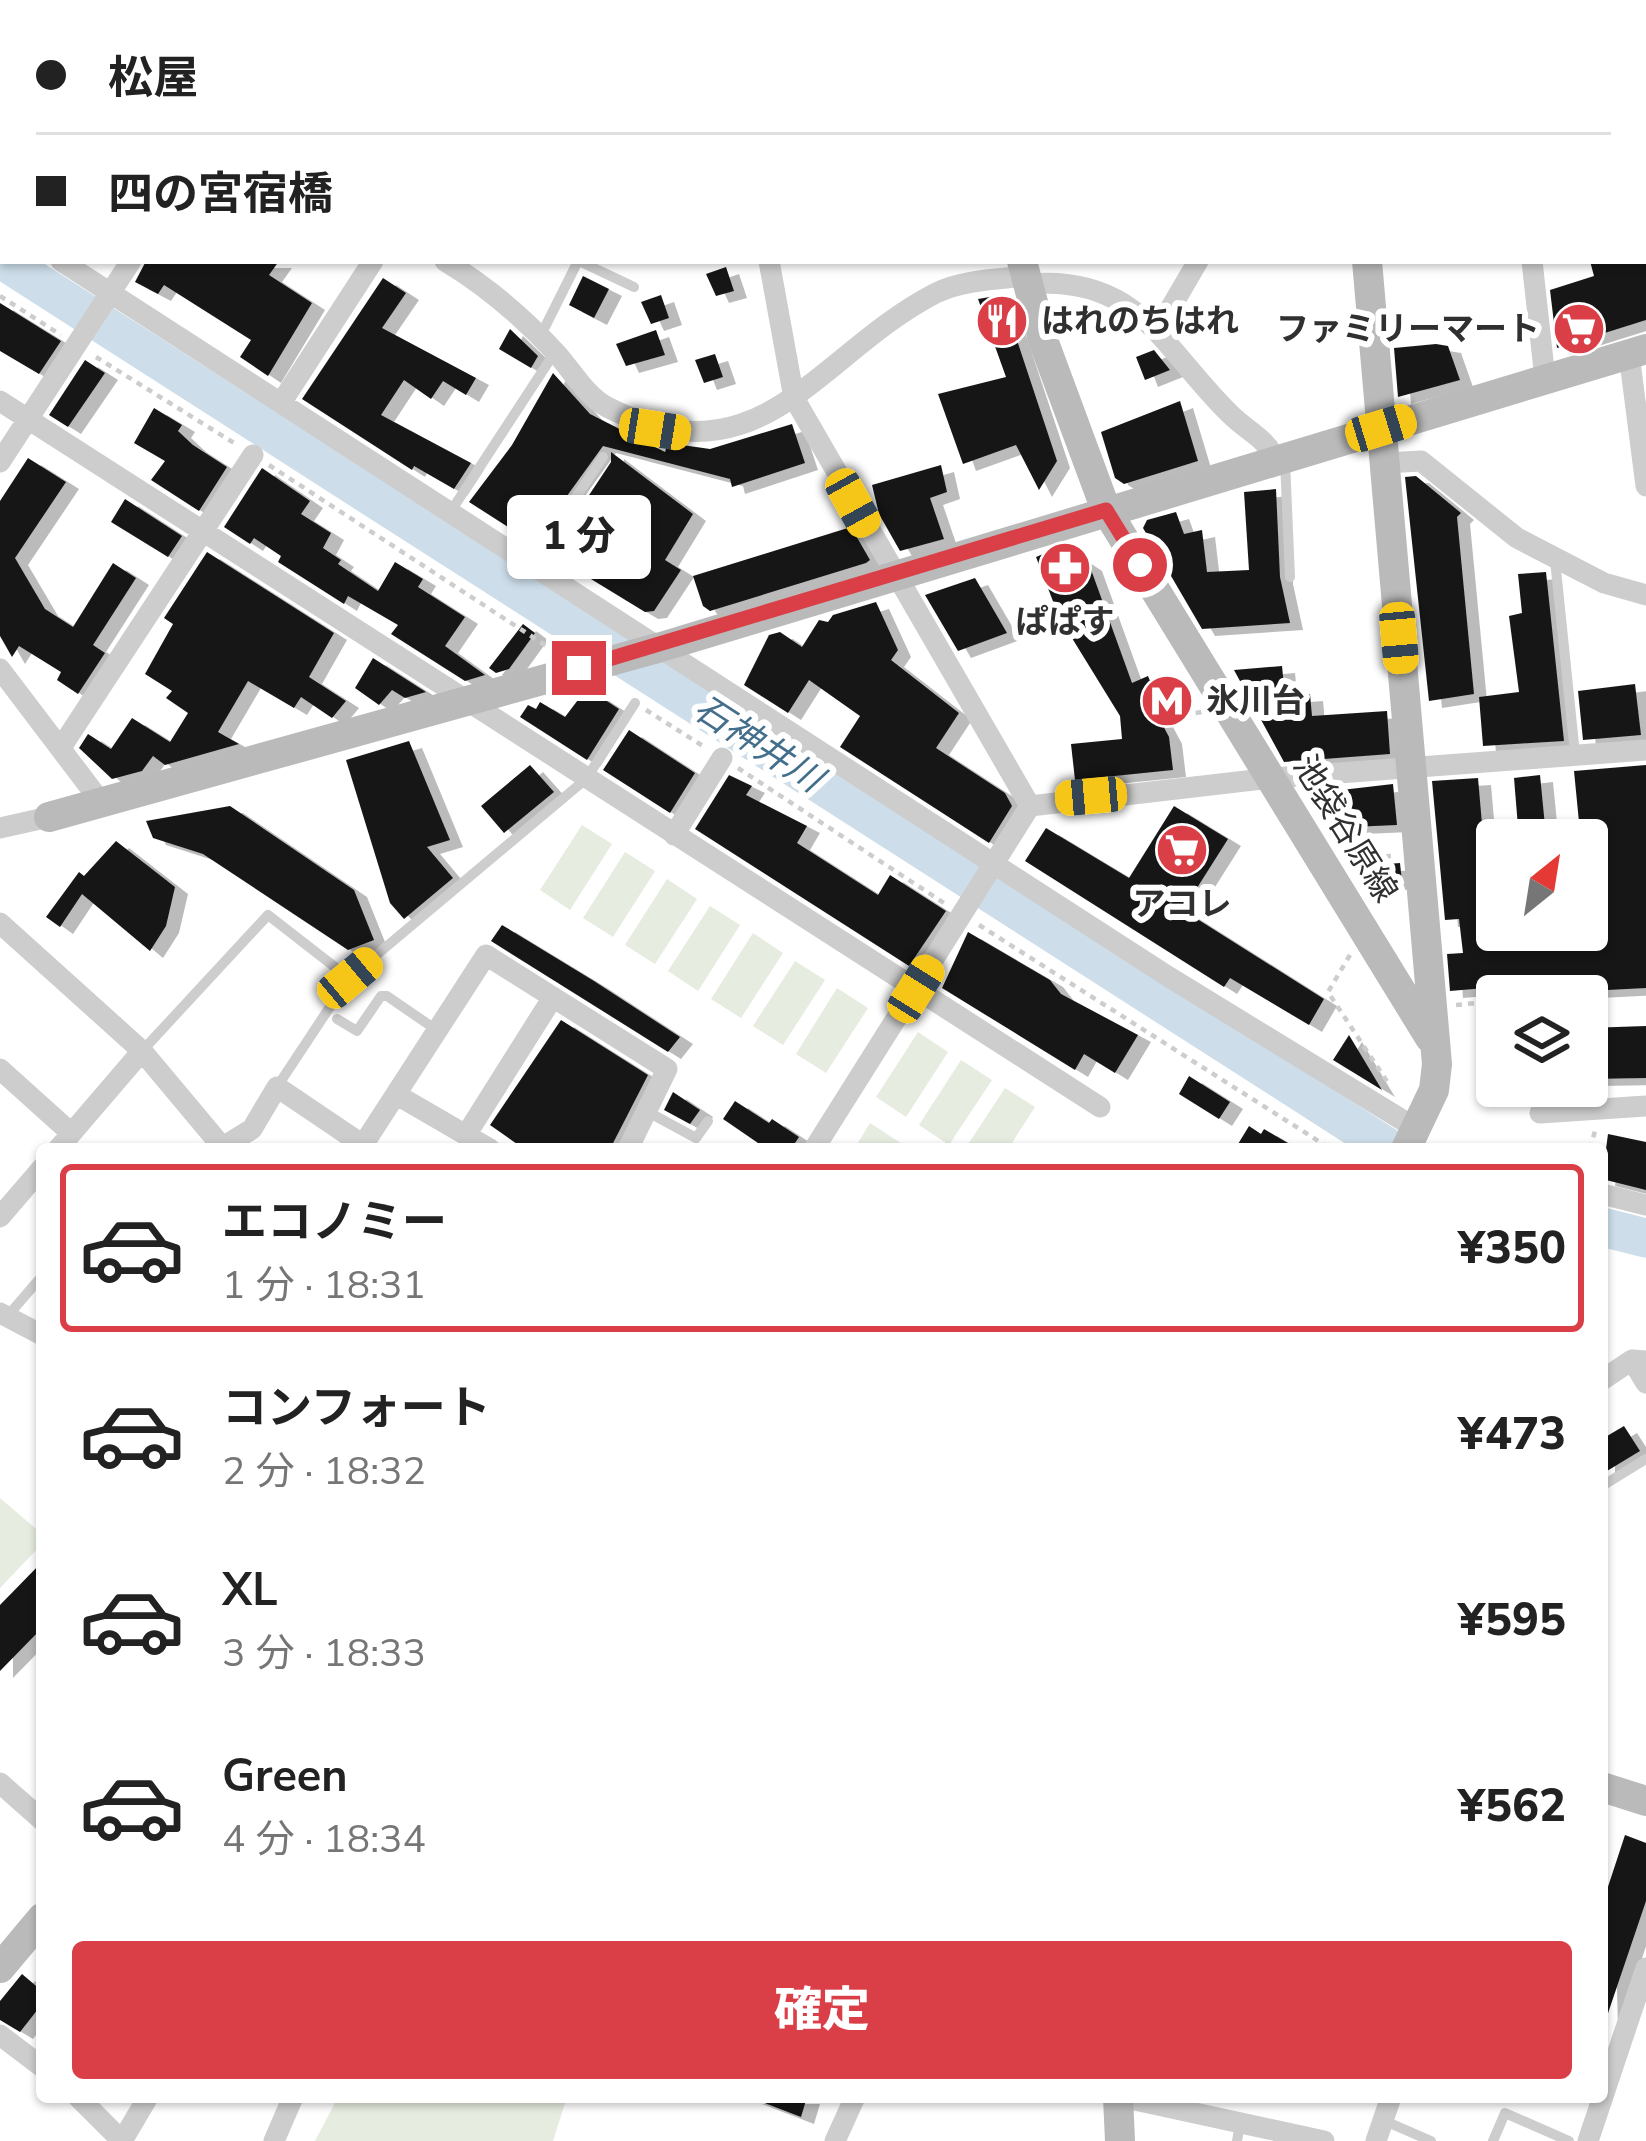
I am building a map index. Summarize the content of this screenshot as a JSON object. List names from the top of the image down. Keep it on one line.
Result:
{"streets":{"street":["池袋谷原線"]},"water":["石神井川"],"places":{"restaurant":["はれのちはれ"],"supermarket":["ファミリーマート","アコレ"],"pharmacy":["ぱぱす"],"metro station":["氷川台"]},"north":"top right","page":{"banner":["松屋","四の宮宿橋"],"bubble":"1 分","list":[{"name":"エコノミー","note":"1 分 · 18:31","value":"¥350"},{"name":"コンフォート","note":"2 分 · 18:32","value":"¥473"},{"name":"XL","note":"3 分 · 18:33","value":"¥595"},{"name":"Green","note":"4 分 · 18:34","value":"¥562"}],"buttons":"確定"}}
